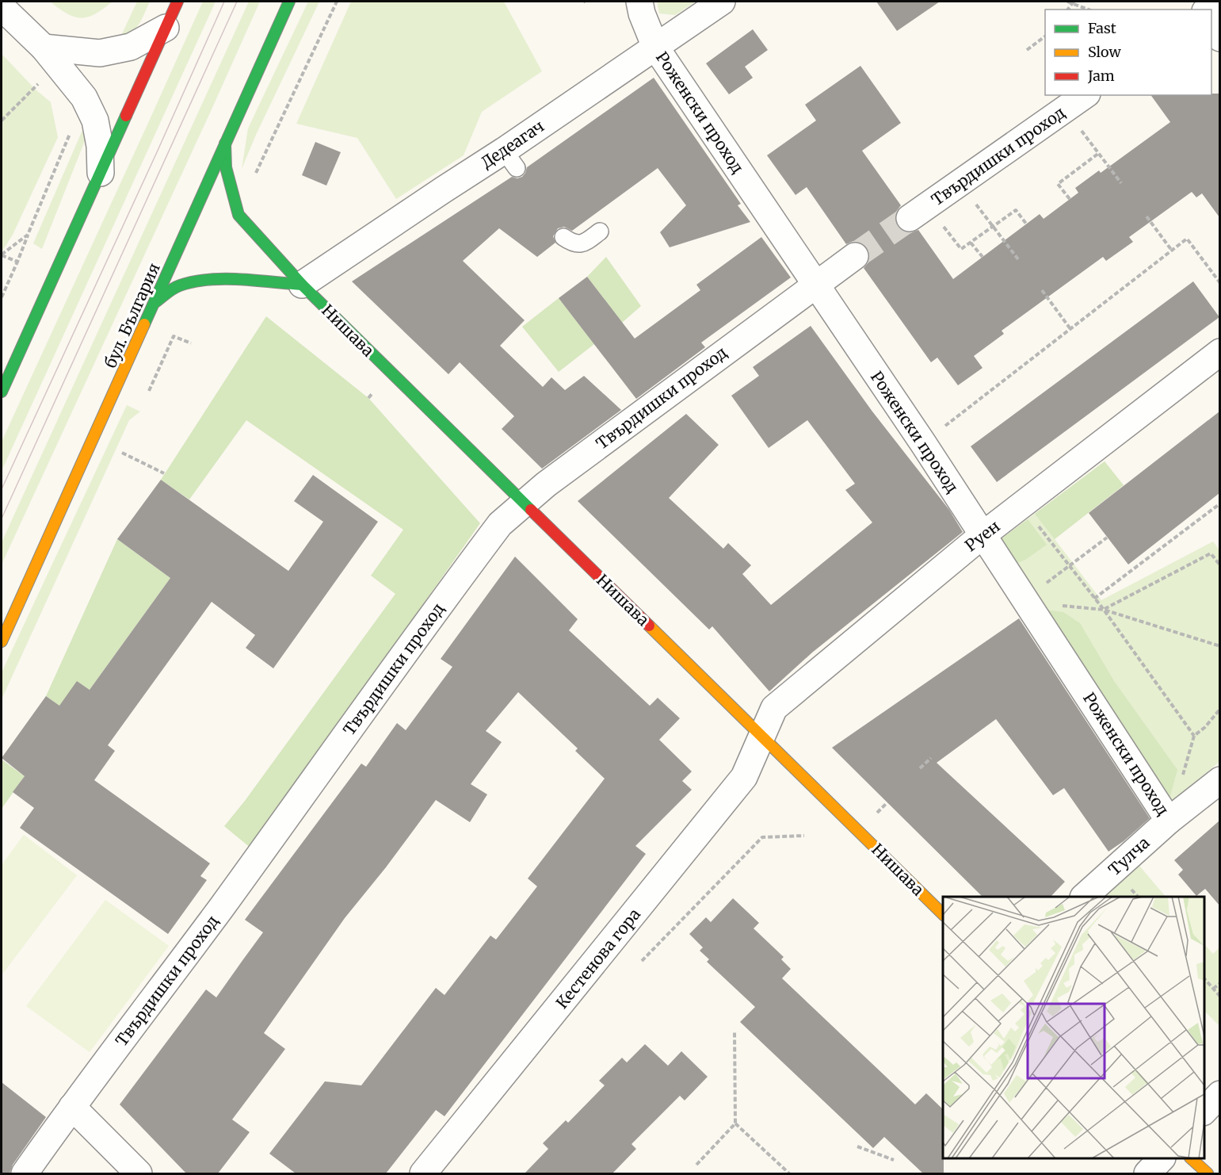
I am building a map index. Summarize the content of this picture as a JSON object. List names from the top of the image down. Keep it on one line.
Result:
{"streets":{"street":["Роженски проход","Дедеагач","Твърдишки проход","бул. България","Нишава","Руен","Тулча","Кестенова гора"]},"crossings":[["Роженски проход","Дедеагач"],["Роженски проход","Твърдишки проход"],["Роженски проход","Руен"],["Роженски проход","Тулча"],["Дедеагач","Нишава"],["Твърдишки проход","Нишава"],["бул. България","Нишава"],["Нишава","Руен"],["Нишава","Кестенова гора"],["Руен","Кестенова гора"]],"legend":["Fast","Slow","Jam"]}
